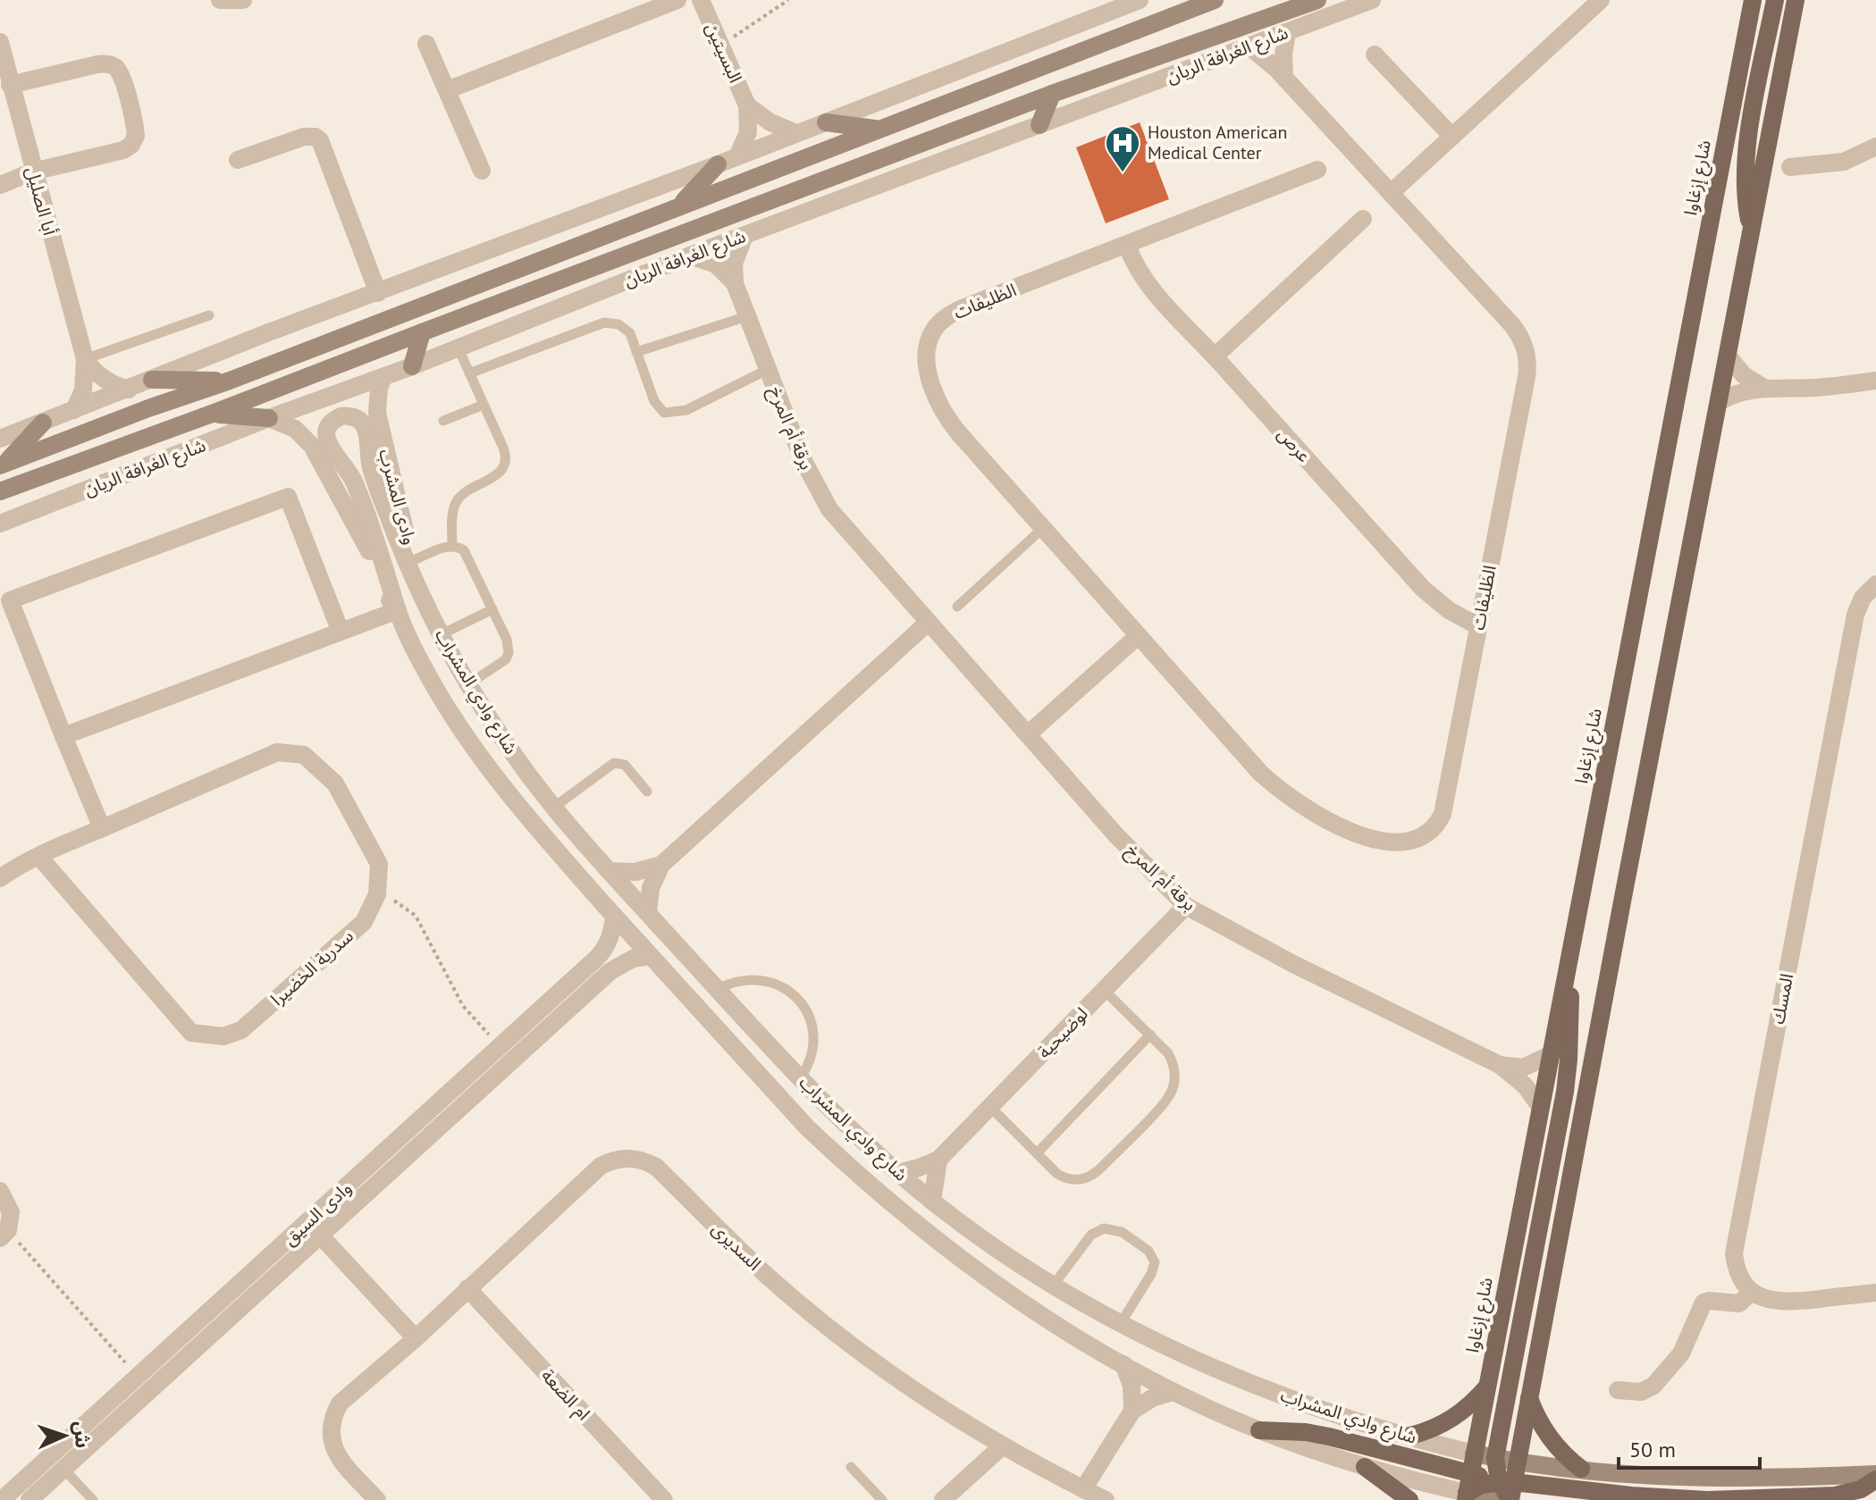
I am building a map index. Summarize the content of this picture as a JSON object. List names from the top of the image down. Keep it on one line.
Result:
{"streets":{"main road":["شارع الغرافة الريان","شارع إزغاوا"],"street":["البسيتين","أبا الصليل","الظليفات","برقة أم المرخ","عرص","وادى المشرب","شارع وادي المشراب","سدرية الخضيرا","المسك","لوضيحية","وادى السيق","السديرى","ام الضعة"]},"crossings":[["شارع الغرافة الريان","الظليفات"],["شارع الغرافة الريان","برقة أم المرخ"],["شارع الغرافة الريان","وادى المشرب"],["شارع الغرافة الريان","شارع وادي المشراب"],["شارع إزغاوا","برقة أم المرخ"],["شارع إزغاوا","شارع وادي المشراب"],["الظليفات","عرص"],["برقة أم المرخ","لوضيحية"],["وادى المشرب","شارع وادي المشراب"],["شارع وادي المشراب","لوضيحية"],["شارع وادي المشراب","وادى السيق"],["السديرى","ام الضعة"]],"places":{"hospital":["Houston American Medical Center"]},"scale_bar":"50 m","north":"right"}
